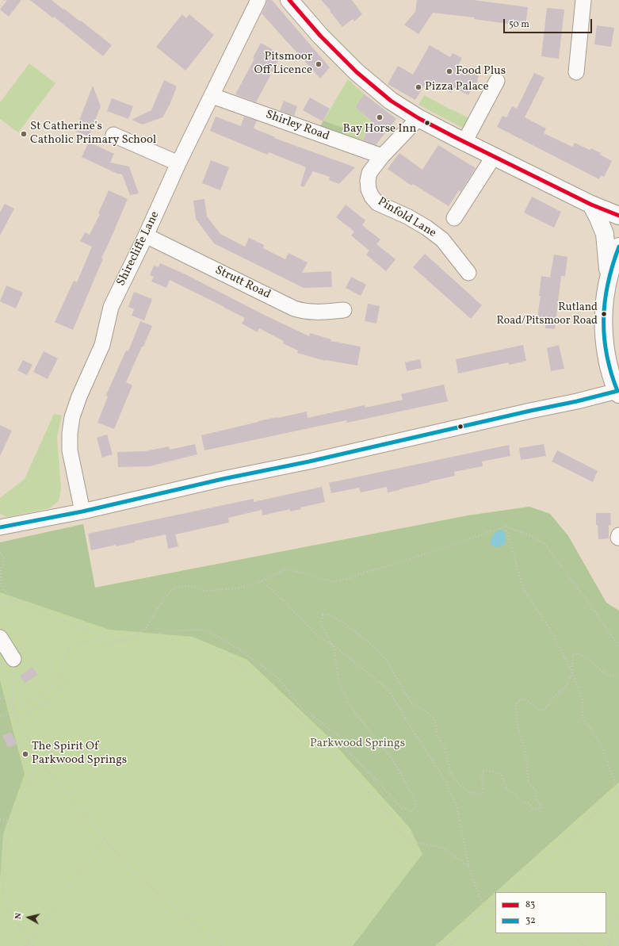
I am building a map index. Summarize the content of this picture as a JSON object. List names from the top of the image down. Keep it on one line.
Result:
{"streets":{"street":["Shirley Road","Pinfold Lane","Shirecliffe Lane","Strutt Road"]},"crossings":[["Shirley Road","Pinfold Lane"],["Shirley Road","Shirecliffe Lane"],["Shirecliffe Lane","Strutt Road"]],"parks":["Parkwood Springs"],"places":["Pitsmoor Off Licence","Food Plus","Pizza Palace","Bay Horse Inn","St Catherine's Catholic Primary School","Rutland Road/Pitsmoor Road","The Spirit Of Parkwood Springs"],"lines":["transit line 83","transit line 32"],"legend":["83","32"],"scale_bar":"50 m","north":"left"}
